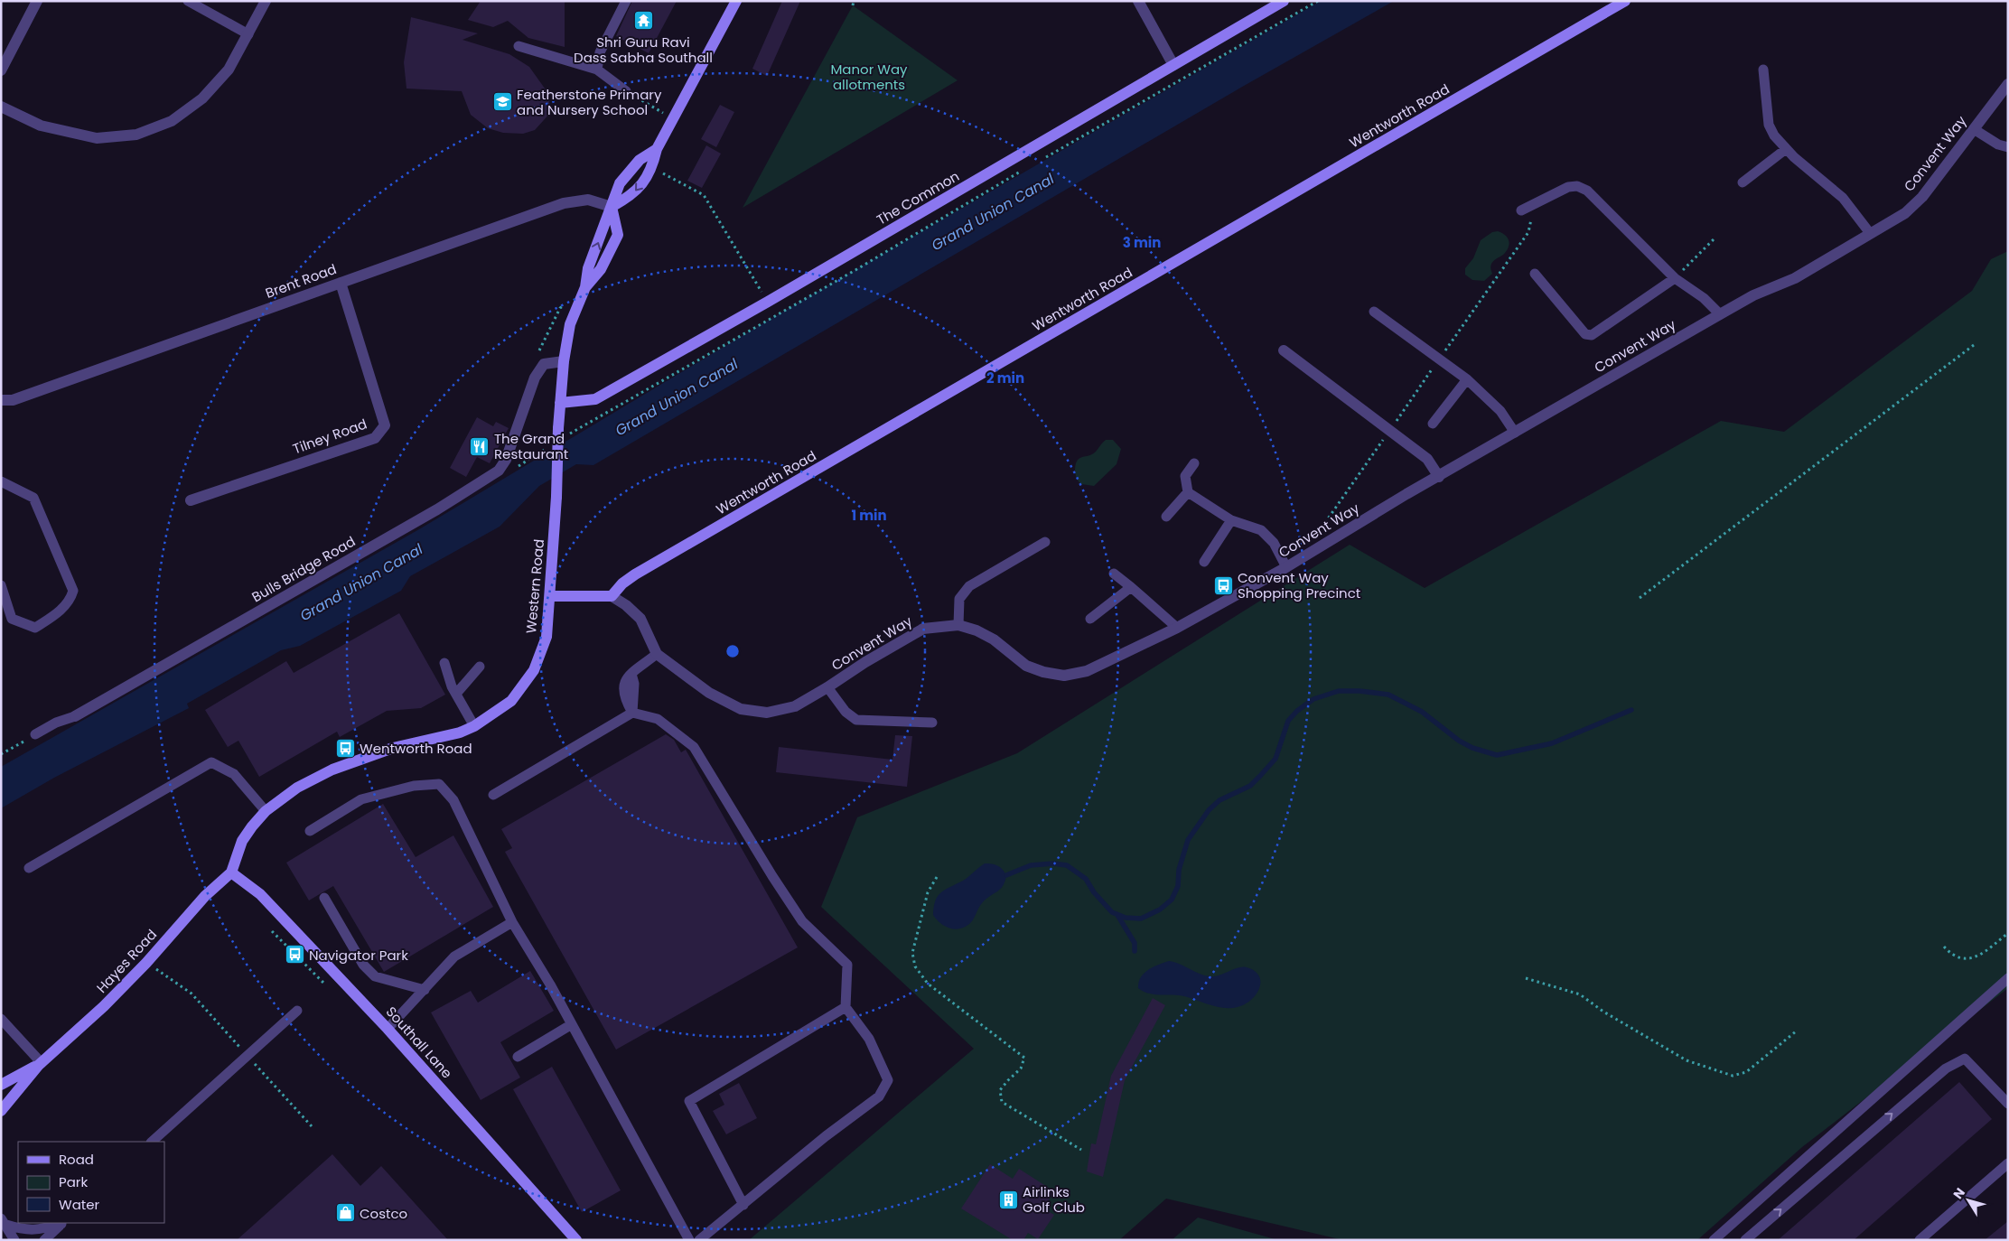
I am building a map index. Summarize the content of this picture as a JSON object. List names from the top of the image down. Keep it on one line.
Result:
{"streets":{"street":["Wentworth Road","Convent Way","The Common","Brent Road","Tilney Road","Bulls Bridge Road","Western Road","Hayes Road","Southall Lane"]},"crossings":[["Wentworth Road","Convent Way"],["The Common","Western Road"],["Brent Road","Tilney Road"],["Brent Road","Western Road"],["Bulls Bridge Road","Western Road"],["Western Road","Hayes Road"],["Western Road","Southall Lane"],["Hayes Road","Southall Lane"]],"water":["Grand Union Canal"],"parks":["Manor Way allotments"],"places":{"temple":["Shri Guru Ravi Dass Sabha Southall"],"school or university":["Featherstone Primary and Nursery School"],"restaurant":["The Grand Restaurant"],"bus stop":["Convent Way Shopping Precinct","Wentworth Road","Navigator Park"],"building":["Airlinks Golf Club"],"shop":["Costco"]},"legend":["Road","Park","Water"],"north":"top left","rings":["3 min","2 min","1 min"]}
